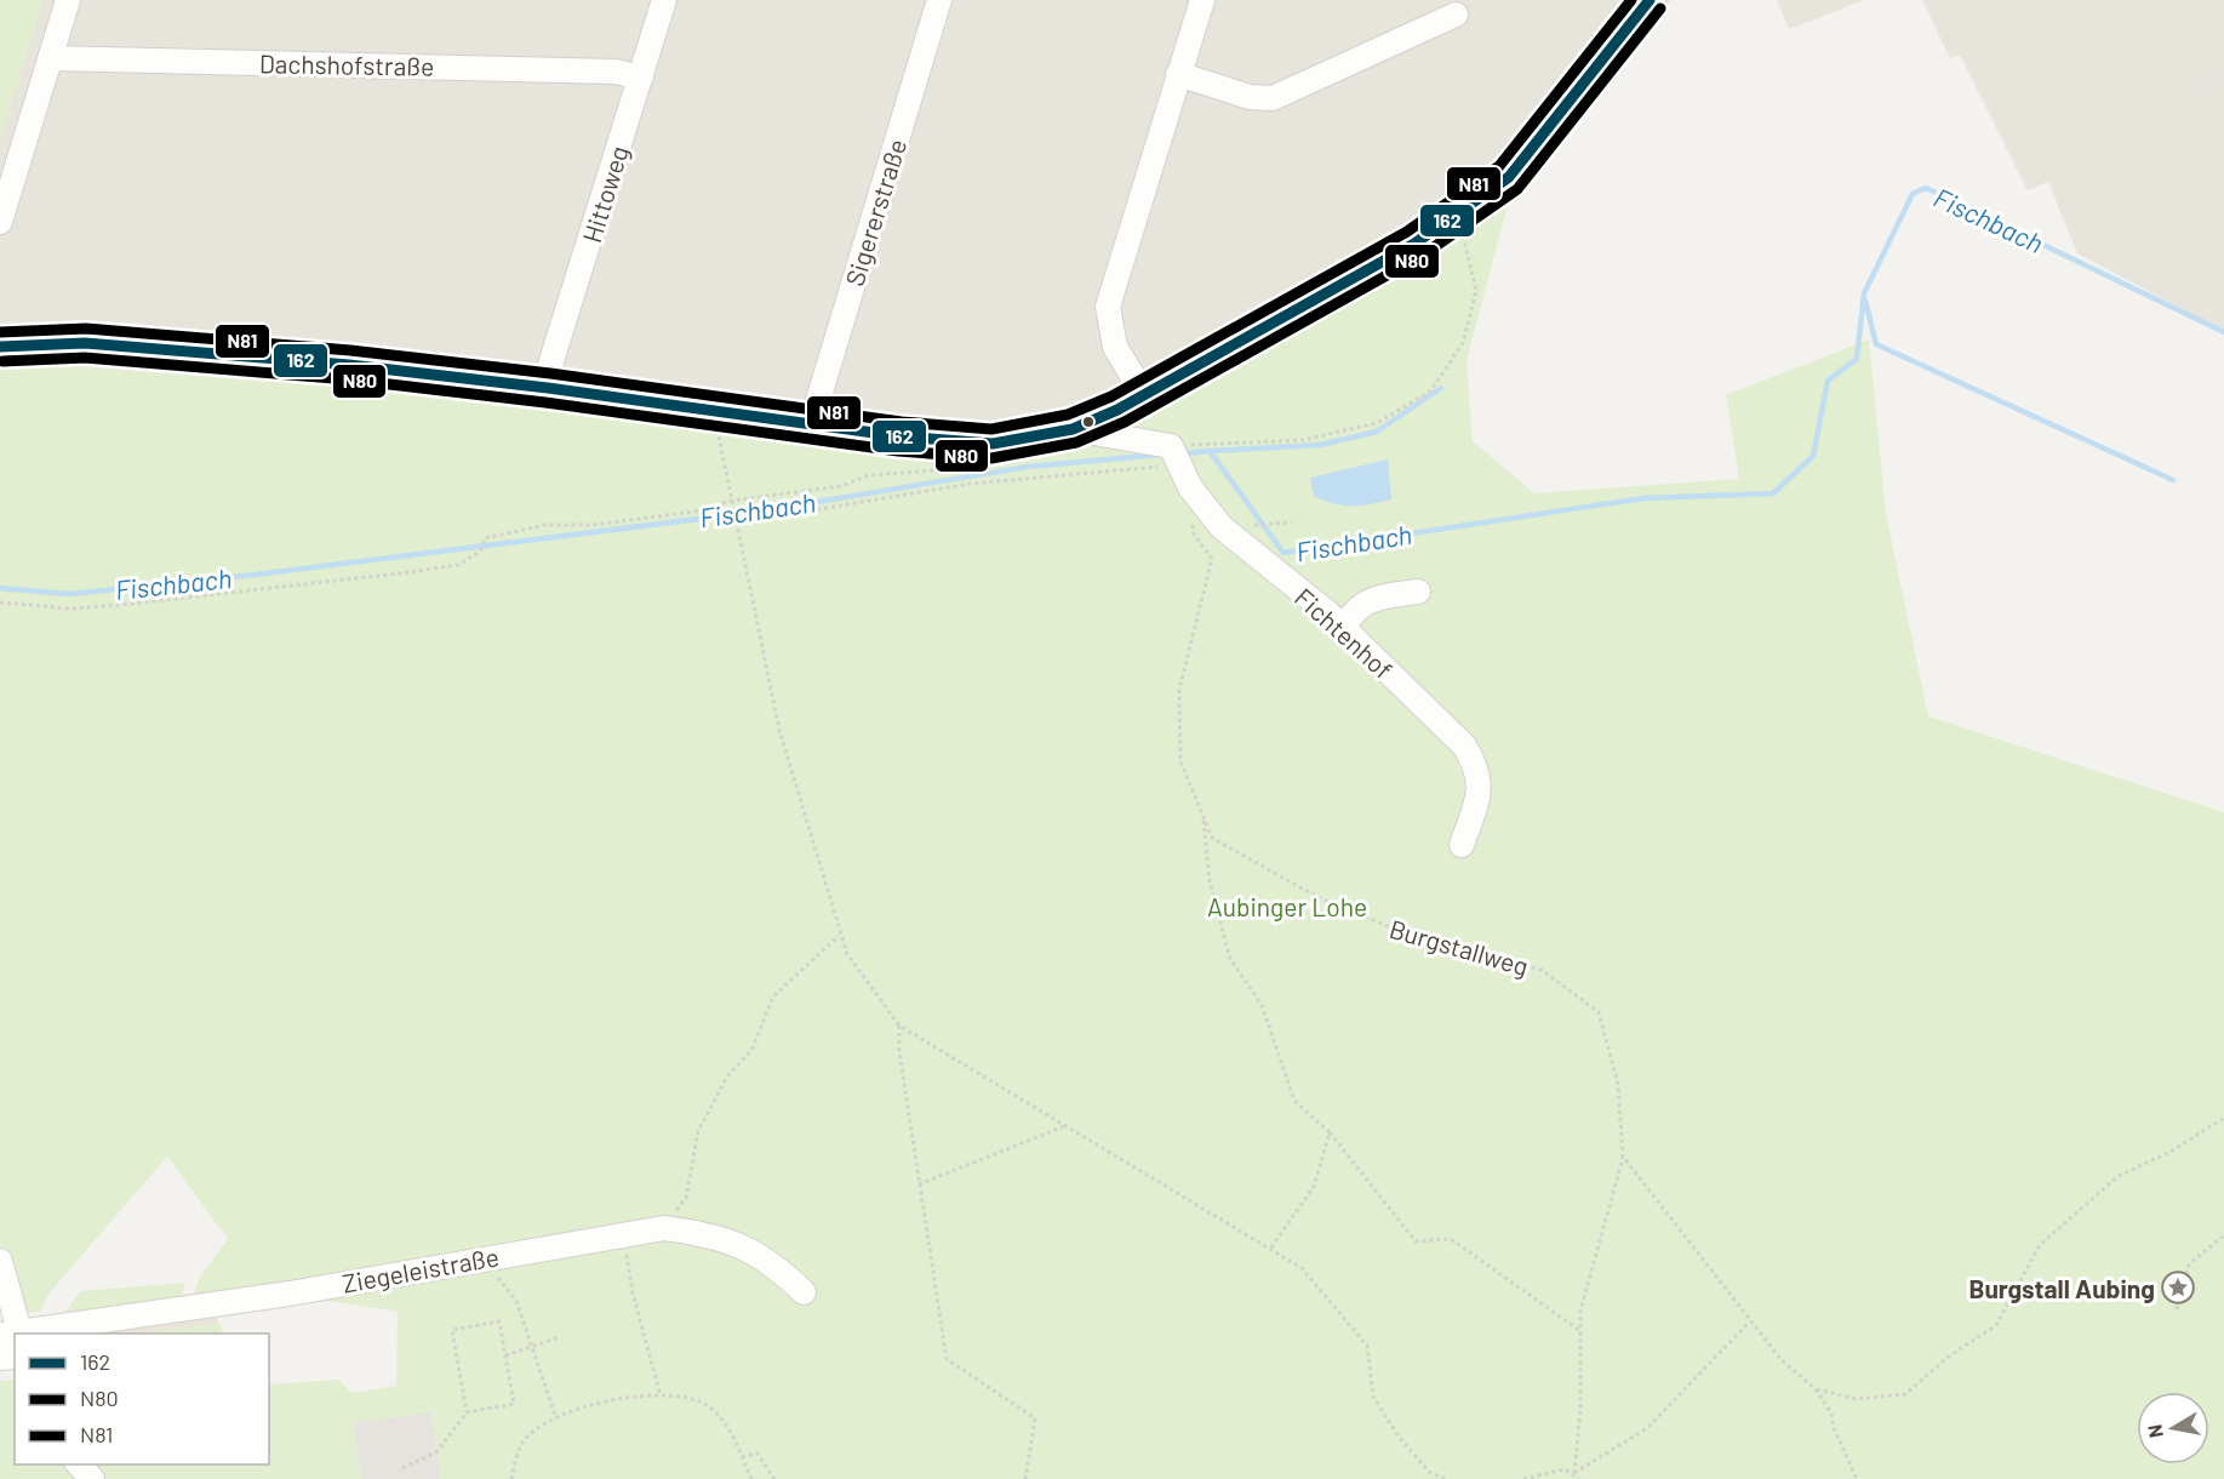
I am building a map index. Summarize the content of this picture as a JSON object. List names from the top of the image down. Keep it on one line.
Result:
{"streets":{"street":["Dachshofstraße","Hittoweg","Sigererstraße","Fichtenhof","Ziegeleistraße"],"path":["Burgstallweg"]},"crossings":[["Dachshofstraße","Hittoweg"]],"water":["Fischbach"],"parks":["Aubinger Lohe"],"places":{"place":["Burgstall Aubing"]},"lines":["transit line 162","transit line N81","transit line N80"],"legend":["162","N80","N81"],"north":"left"}
